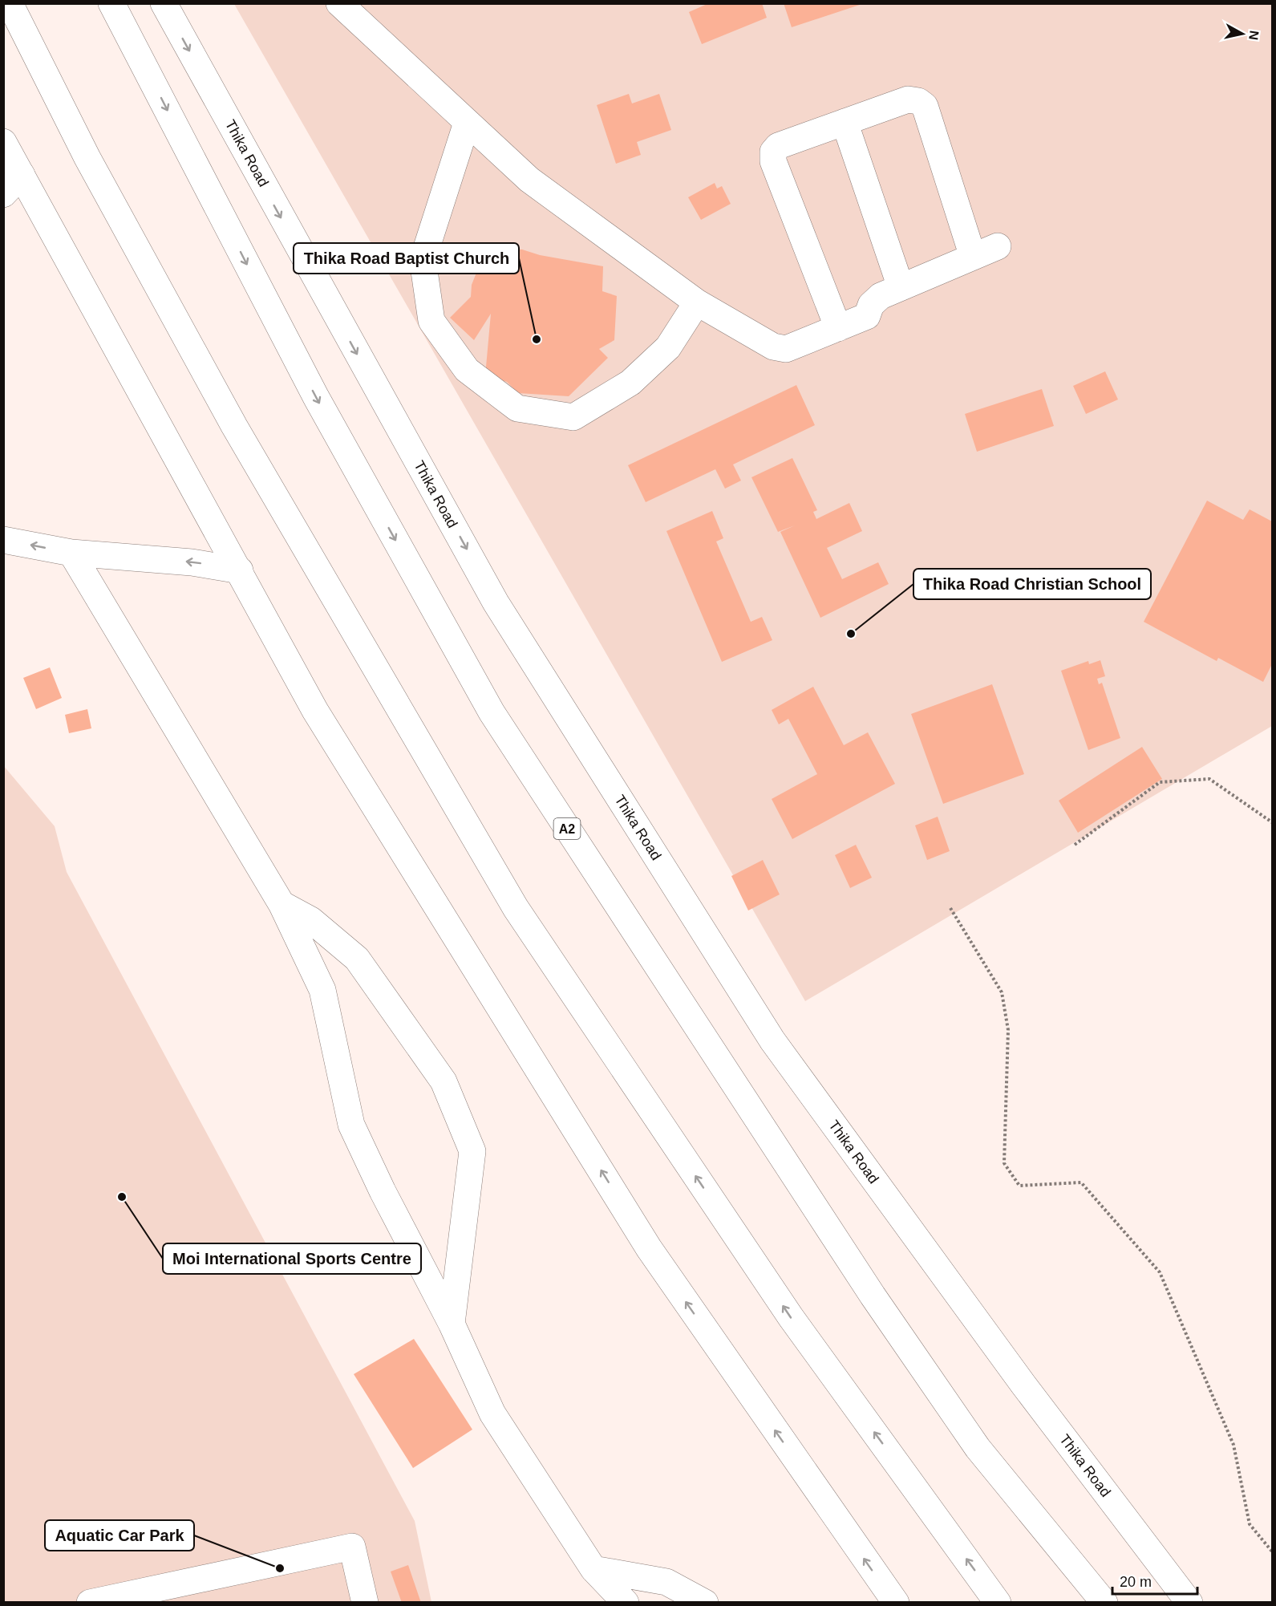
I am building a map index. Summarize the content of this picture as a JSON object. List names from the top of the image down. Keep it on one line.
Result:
{"streets":{"main road":["Thika Road","A2"]},"places":["Thika Road Baptist Church","Thika Road Christian School","Moi International Sports Centre","Aquatic Car Park"],"scale_bar":"20 m","north":"right"}
